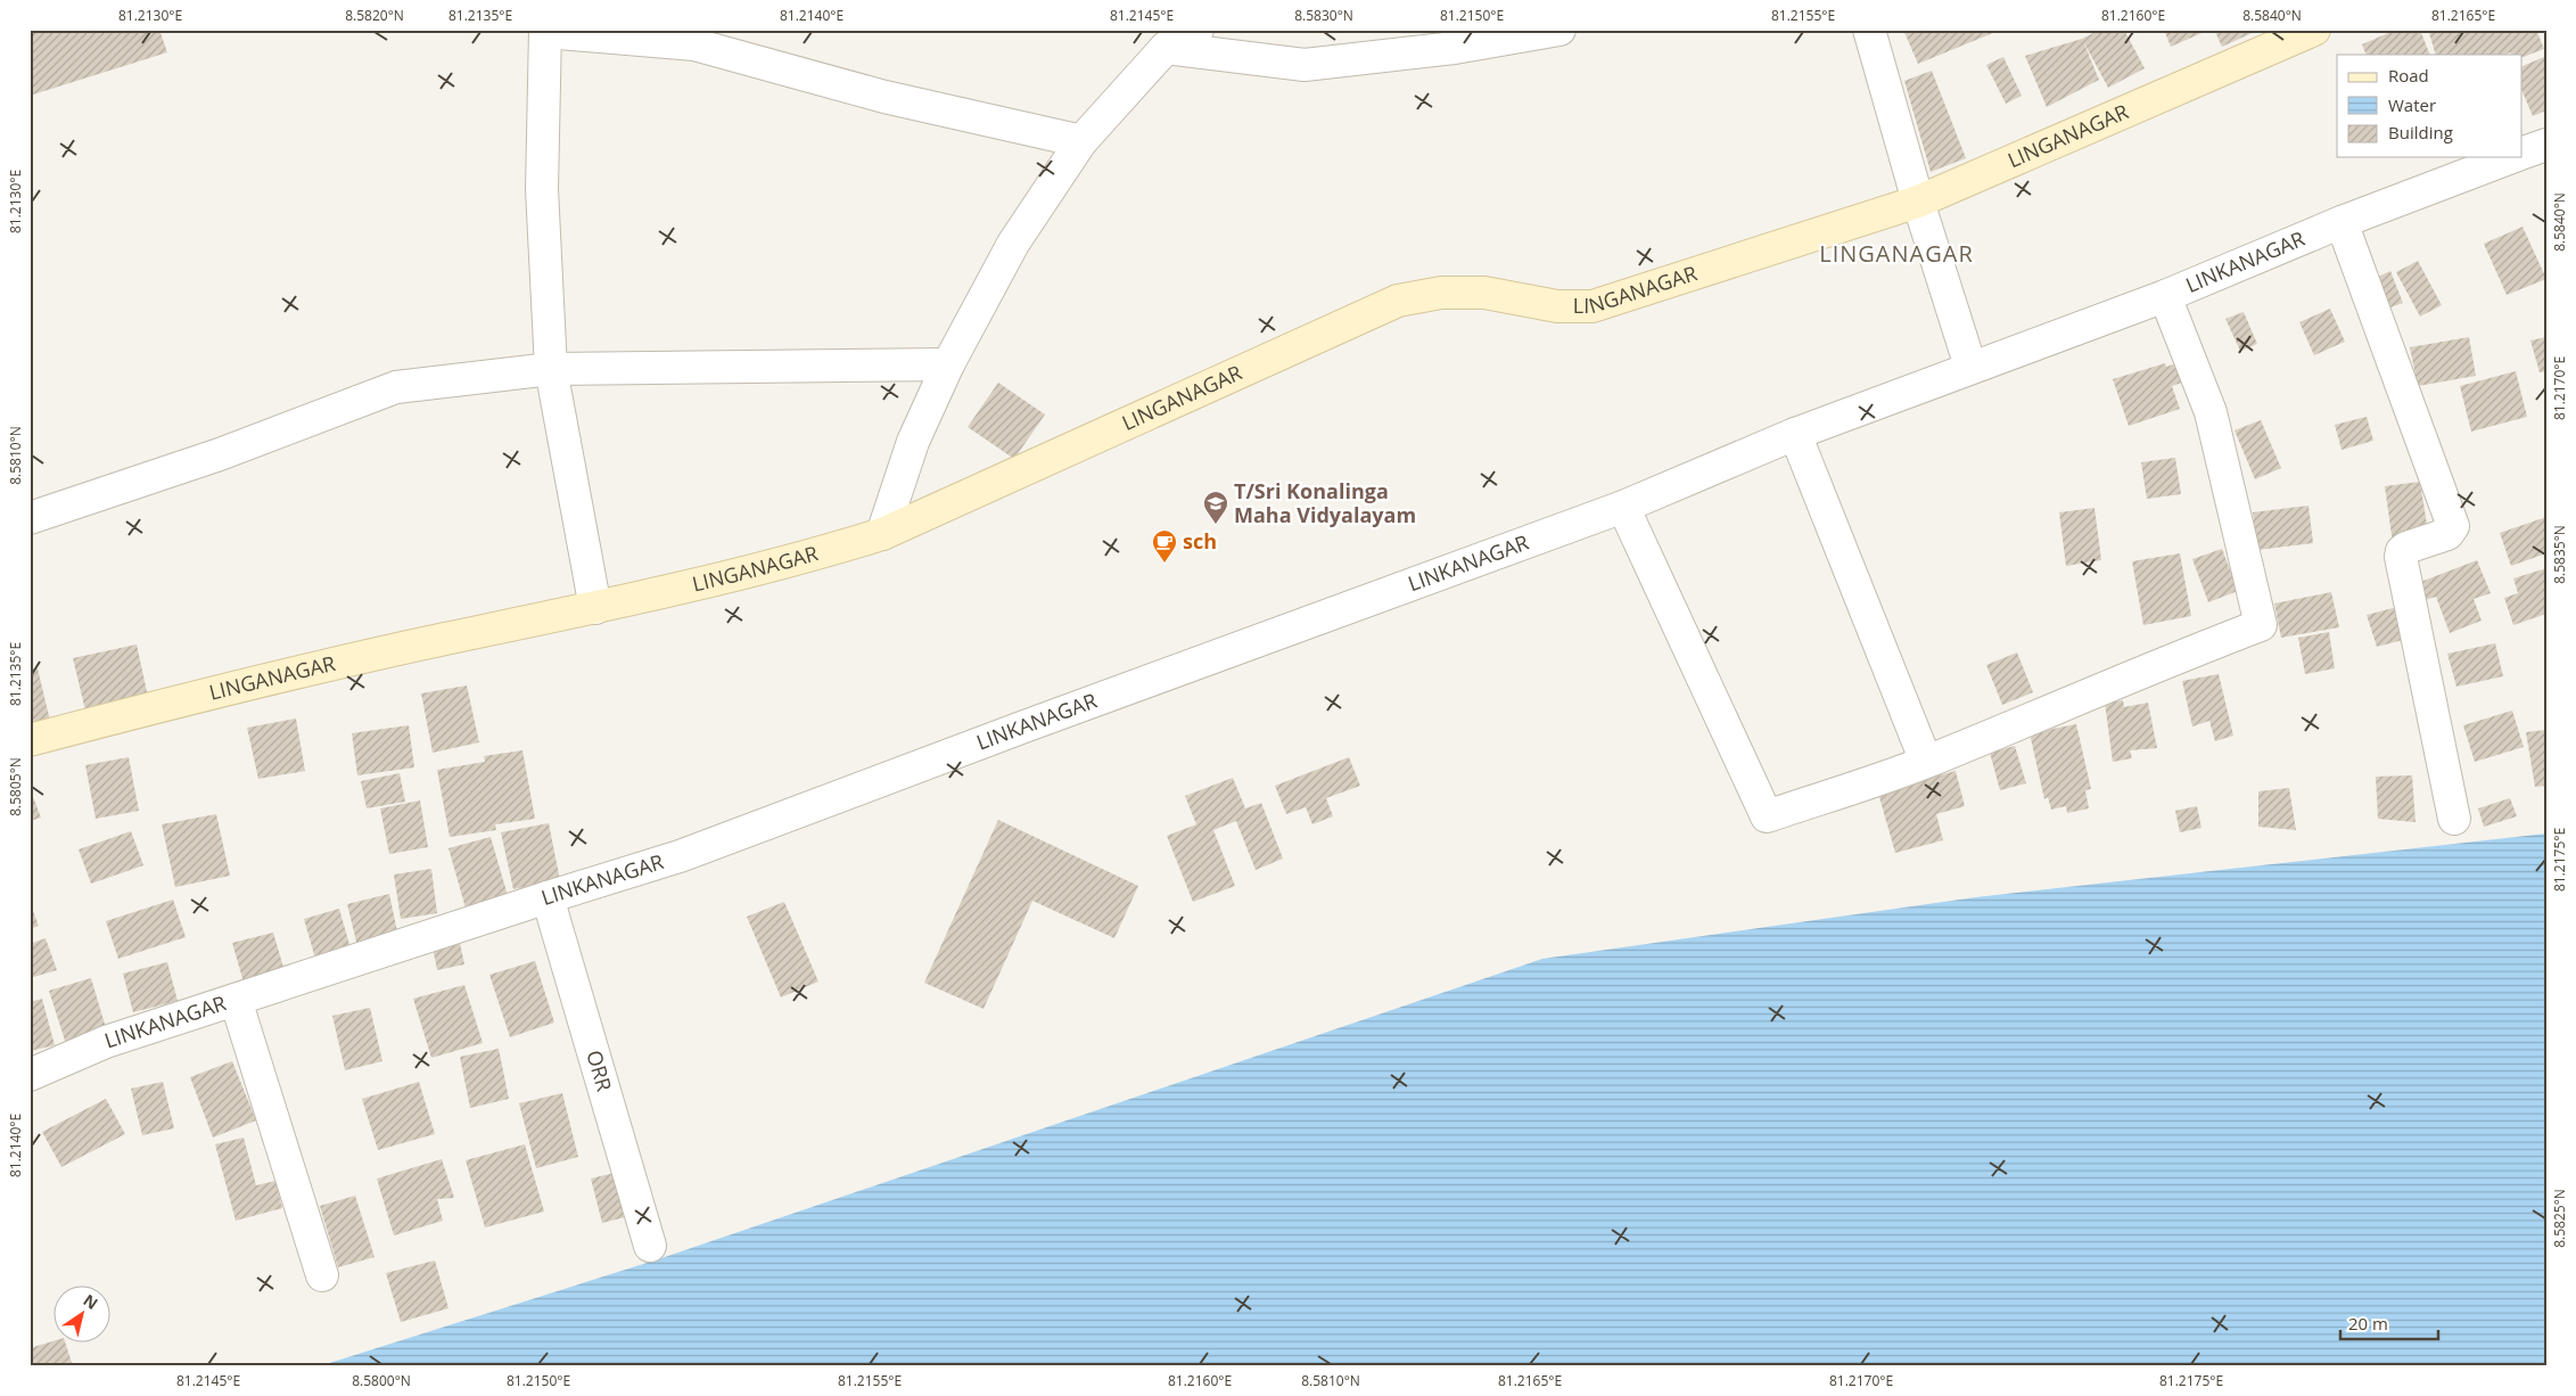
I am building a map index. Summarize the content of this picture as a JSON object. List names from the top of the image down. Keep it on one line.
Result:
{"streets":{"street":["LINGANAGAR","LINKANAGAR","ORR"]},"crossings":[["LINKANAGAR","ORR"]],"districts":["LINGANAGAR"],"places":{"school or university":["T/Sri Konalinga Maha Vidyalayam"],"cafe":["sch"]},"legend":["Road","Water","Building"],"scale_bar":"20 m","north":"top right","coordinates":["81.2130°E","8.5820°N","81.2135°E","81.2140°E","81.2145°E","8.5830°N","81.2150°E","81.2155°E","81.2160°E","8.5840°N","81.2165°E","81.2170°E","8.5810°N","8.5835°N","8.5805°N","81.2175°E","8.5825°N","8.5800°N"]}
